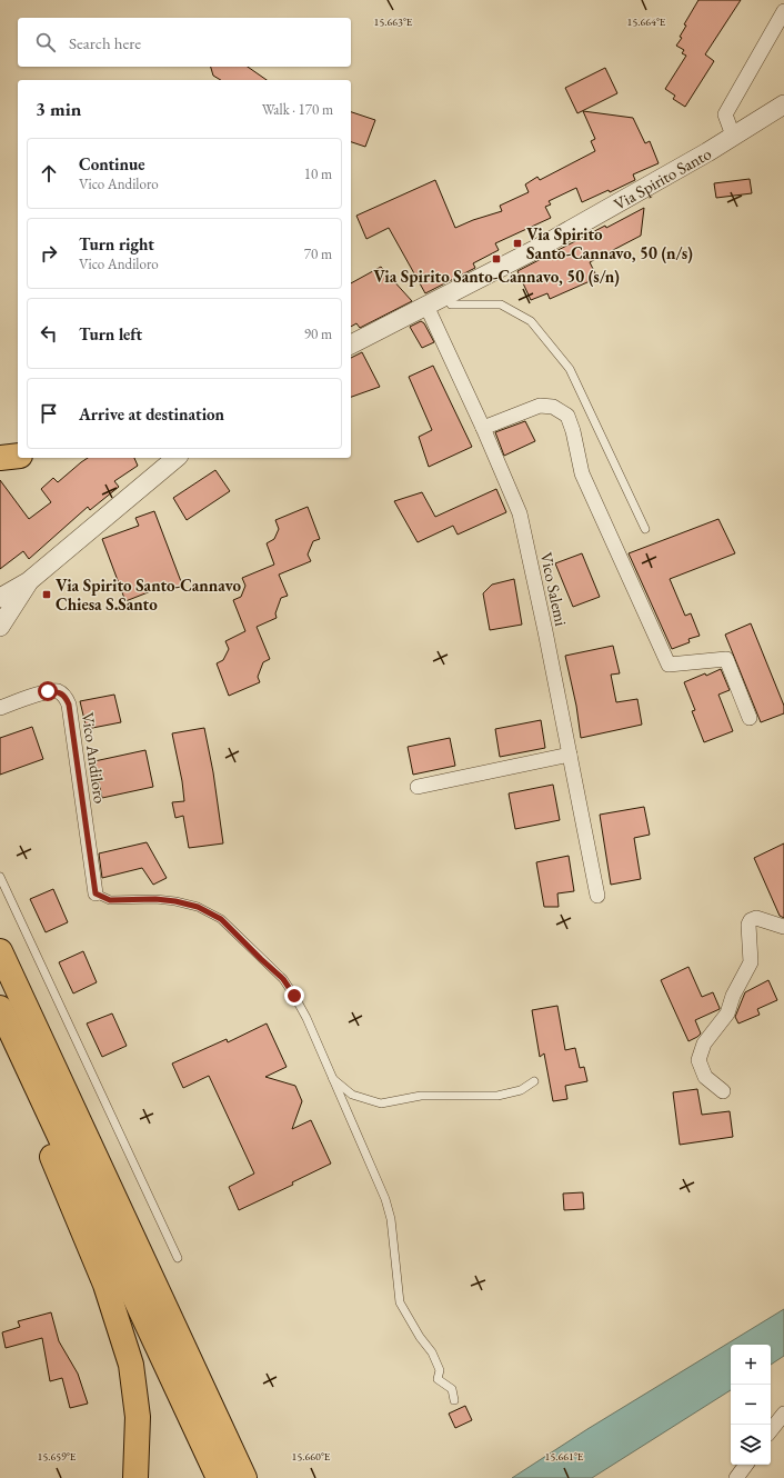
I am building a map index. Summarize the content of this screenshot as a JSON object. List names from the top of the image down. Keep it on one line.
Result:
{"streets":{"street":["Via Spirito Santo","Vico Salemi","Vico Andiloro"]},"crossings":[["Via Spirito Santo","Vico Salemi"]],"places":{"transit":["Via Spirito Santo-Cannavo, 50 (n/s)","Via Spirito Santo-Cannavo, 50 (s/n)","Via Spirito Santo-Cannavo Chiesa S.Santo"]},"page":{"search":"Search here","heading":["3 min","Walk · 170 m"],"list":[["Continue","Vico Andiloro","10 m"],["Turn right","Vico Andiloro","70 m"],["Turn left","90 m"],"Arrive at destination"],"map_buttons":["+","−"]},"coordinates":["15.663°E","15.664°E","15.659°E","15.660°E","15.661°E"]}
